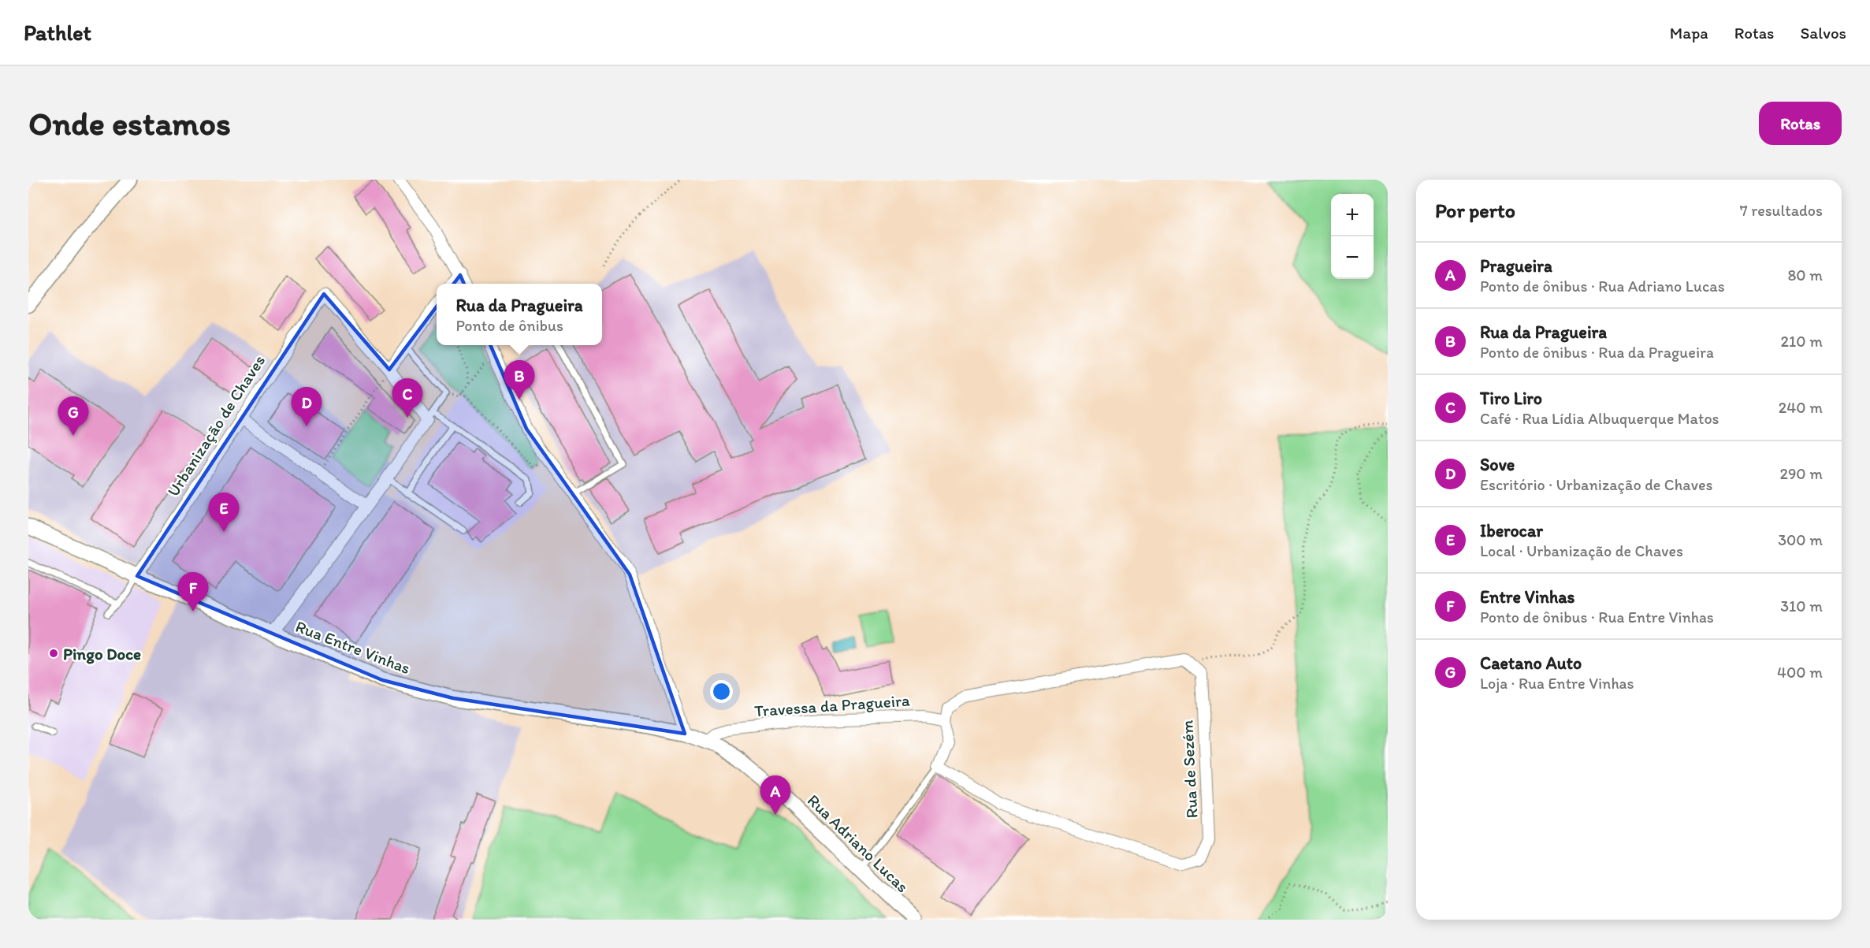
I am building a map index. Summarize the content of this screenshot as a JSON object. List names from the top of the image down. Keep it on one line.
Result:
{"streets":{"street":["Urbanização de Chaves","Rua Entre Vinhas","Travessa da Pragueira","Rua de Sezém","Rua Adriano Lucas"]},"crossings":[["Urbanização de Chaves","Rua Entre Vinhas"],["Rua Entre Vinhas","Rua Adriano Lucas"],["Travessa da Pragueira","Rua Adriano Lucas"]],"places":["Pingo Doce"],"page":{"header":"Pathlet","nav":["Mapa","Rotas","Salvos"],"buttons":"Rotas","title":"Onde estamos","heading":["Por perto","7 resultados"],"map_buttons":["+","−"],"list":[{"mark":"A","name":"Pragueira","note":"Ponto de ônibus · Rua Adriano Lucas","value":"80 m"},{"mark":"B","name":"Rua da Pragueira","note":"Ponto de ônibus · Rua da Pragueira","value":"210 m"},{"mark":"C","name":"Tiro Liro","note":"Café · Rua Lídia Albuquerque Matos","value":"240 m"},{"mark":"D","name":"Sove","note":"Escritório · Urbanização de Chaves","value":"290 m"},{"mark":"E","name":"Iberocar","note":"Local · Urbanização de Chaves","value":"300 m"},{"mark":"F","name":"Entre Vinhas","note":"Ponto de ônibus · Rua Entre Vinhas","value":"310 m"},{"mark":"G","name":"Caetano Auto","note":"Loja · Rua Entre Vinhas","value":"400 m"}],"popup":["Rua da Pragueira","Ponto de ônibus"],"pins":["B","C","D","G","E","F","A"]}}
